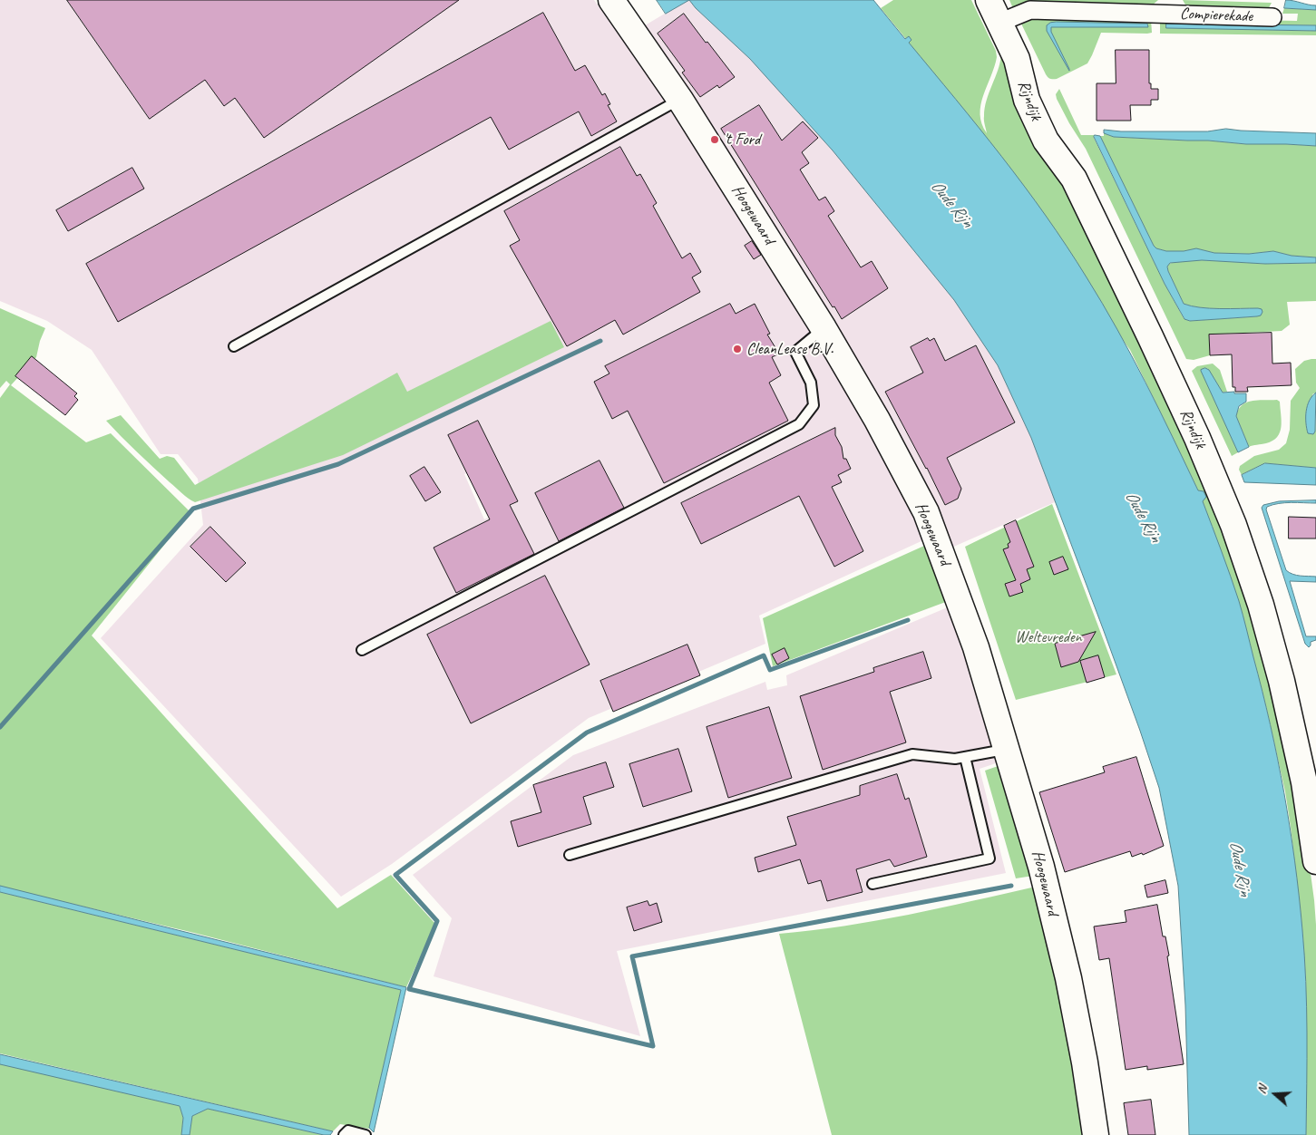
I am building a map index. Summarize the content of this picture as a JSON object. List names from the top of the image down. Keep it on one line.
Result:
{"streets":{"street":["Compierekade","Rijndijk","Hoogewaard"]},"crossings":[["Compierekade","Rijndijk"]],"water":["Oude Rijn"],"parks":["Weltevreden"],"places":["'t Ford","CleanLease B.V."],"north":"left"}
